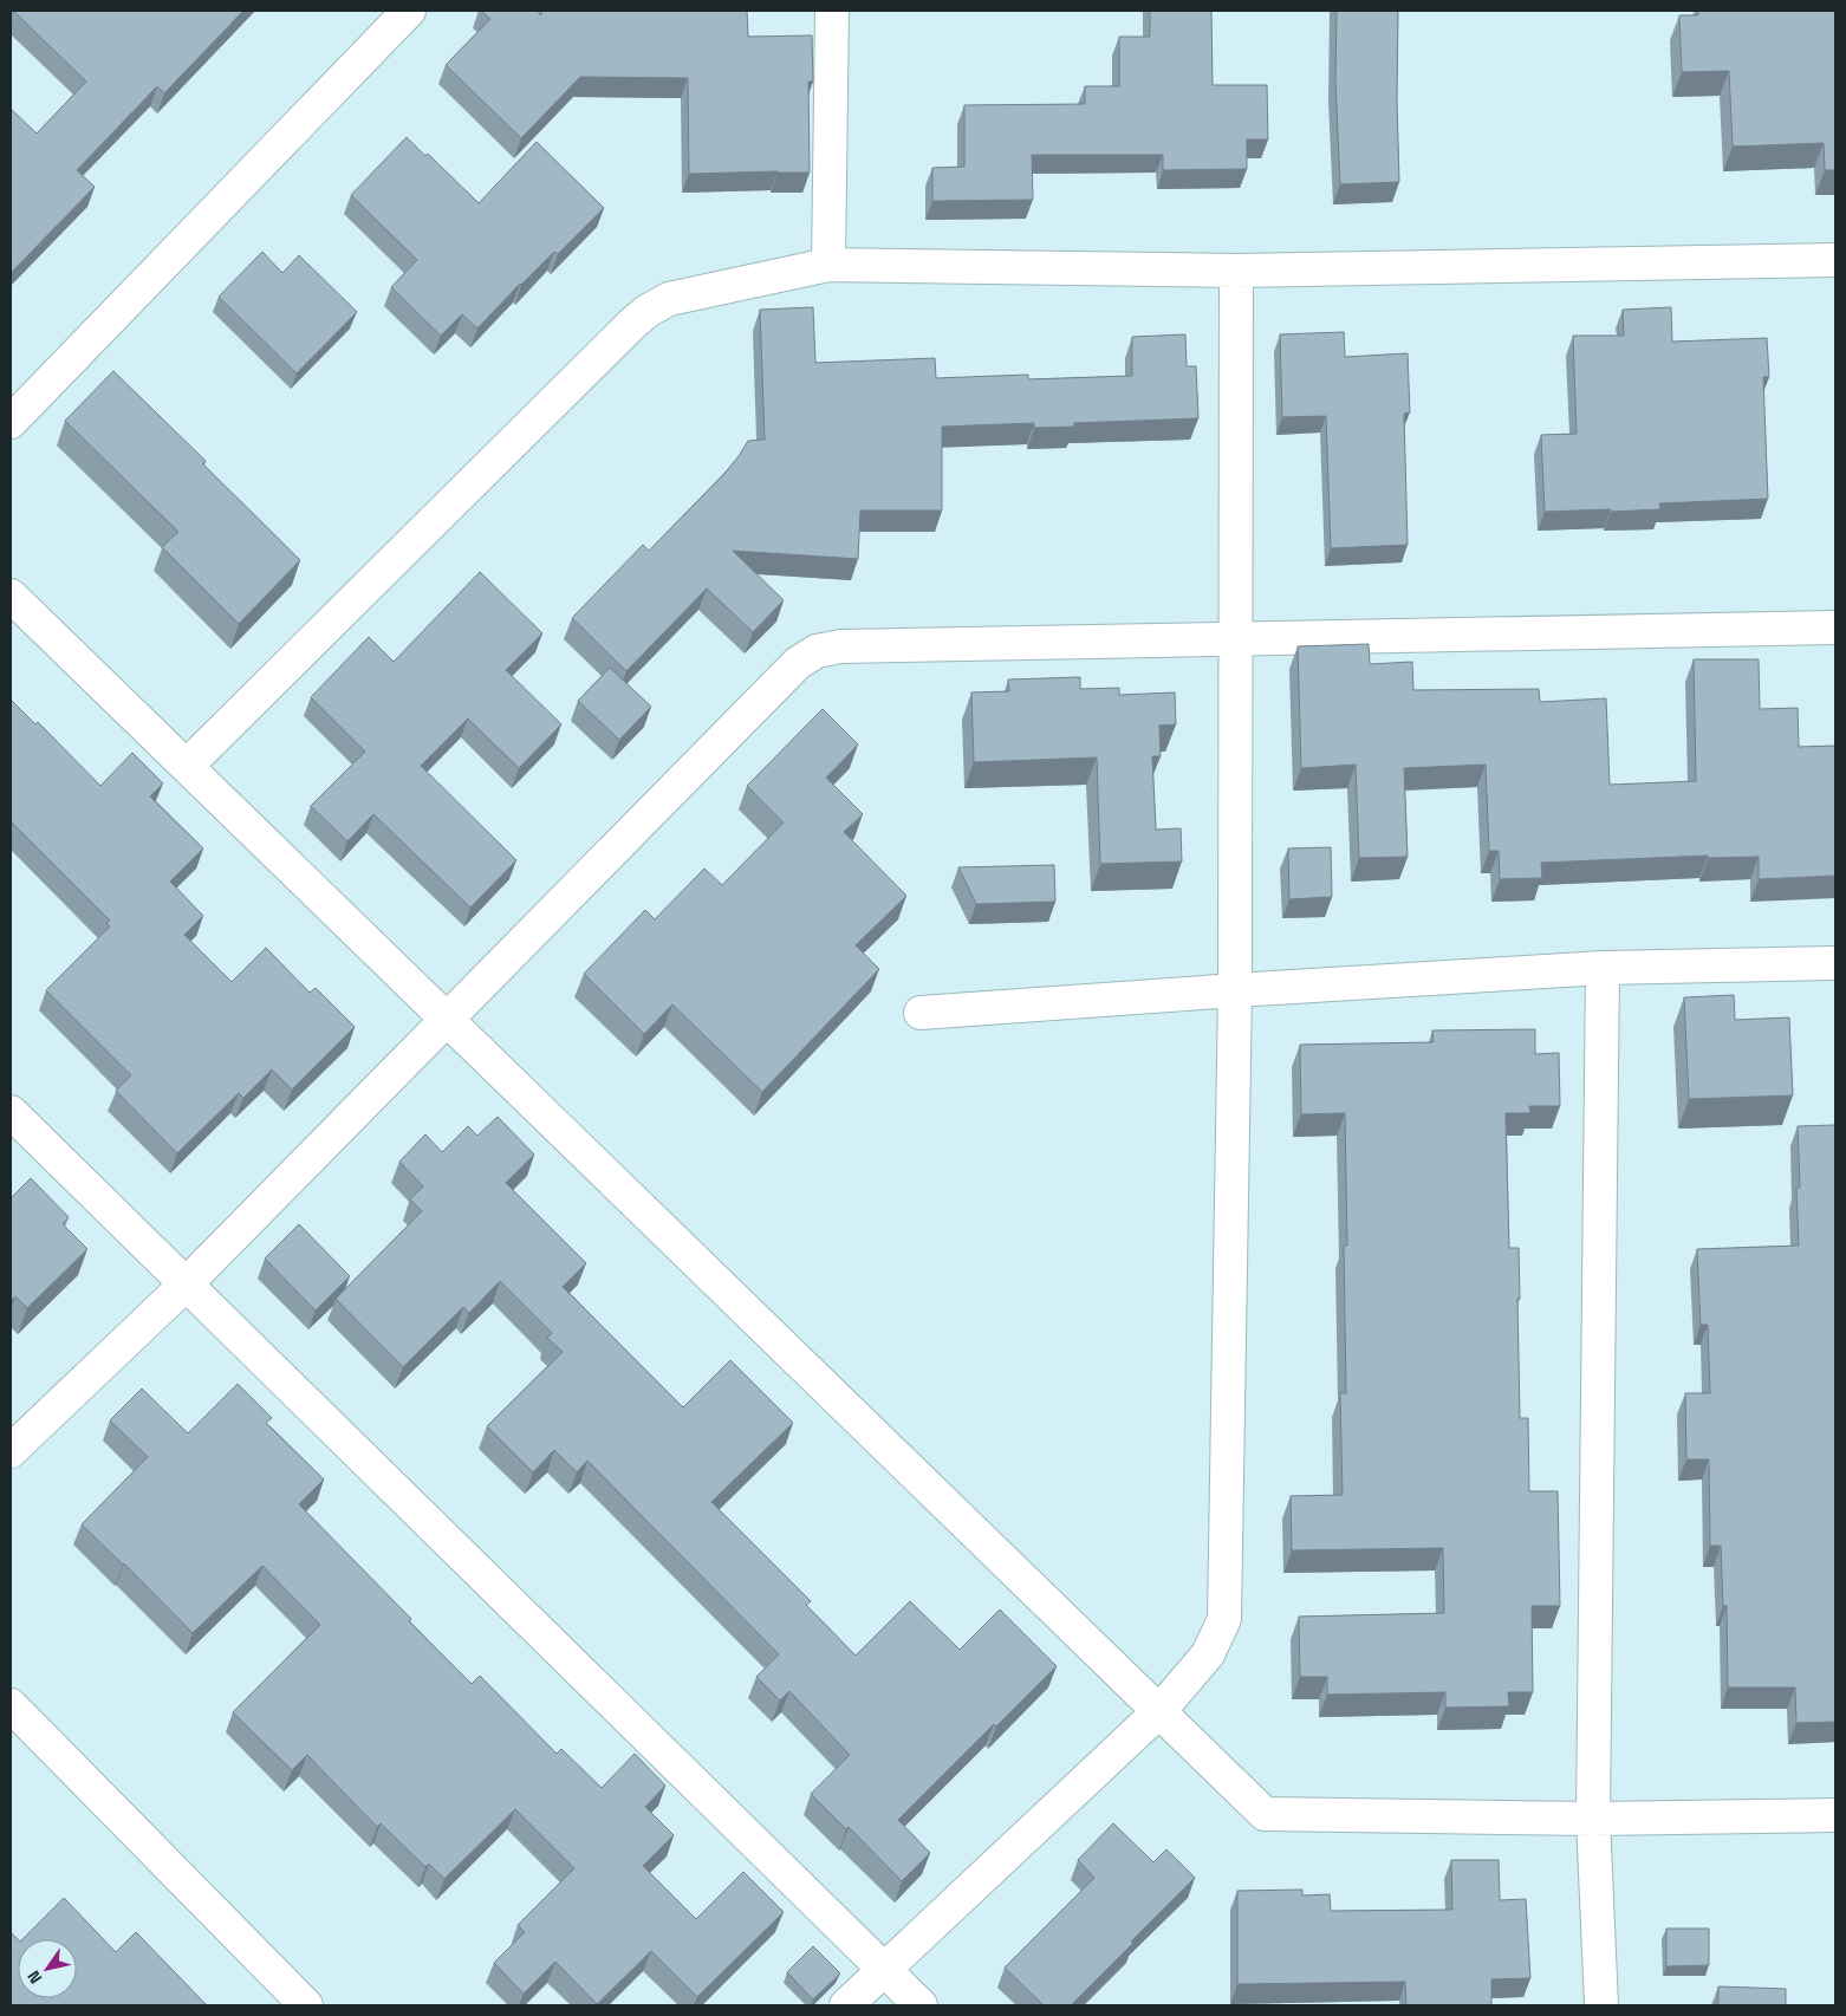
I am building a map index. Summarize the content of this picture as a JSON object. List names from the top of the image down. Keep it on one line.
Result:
{"north":"bottom left"}
